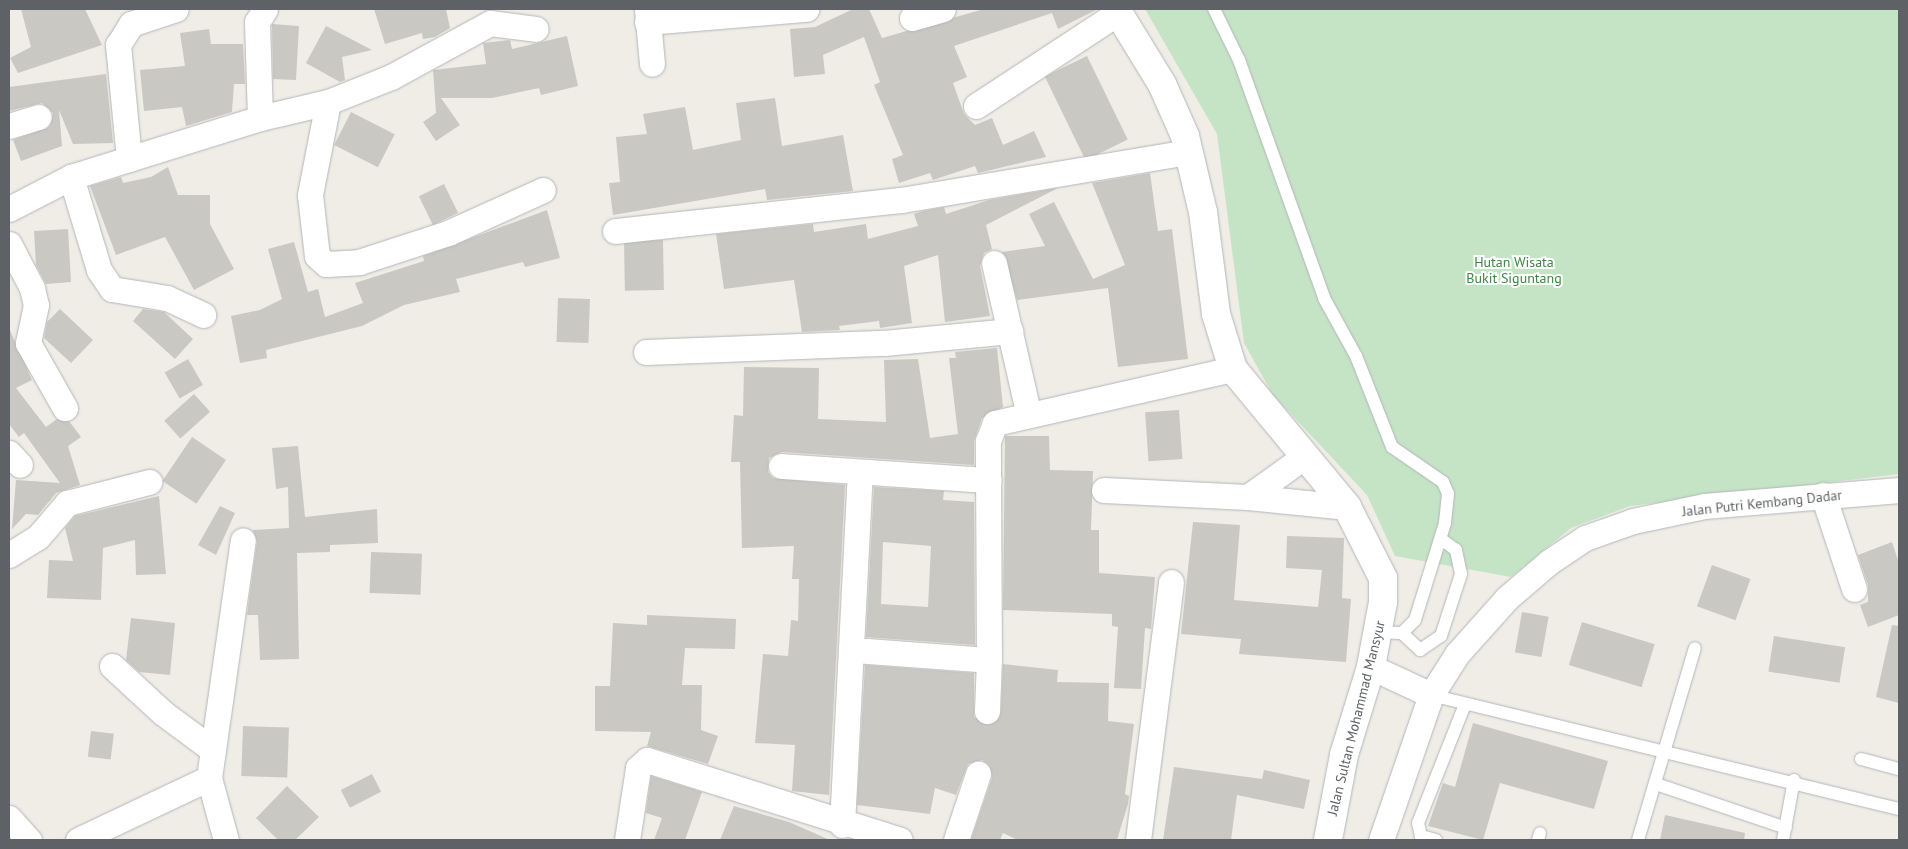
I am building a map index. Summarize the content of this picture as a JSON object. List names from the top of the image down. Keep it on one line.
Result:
{"streets":{"street":["Jalan Putri Kembang Dadar","Jalan Sultan Mohammad Mansyur"]},"parks":["Hutan Wisata Bukit Siguntang"]}
